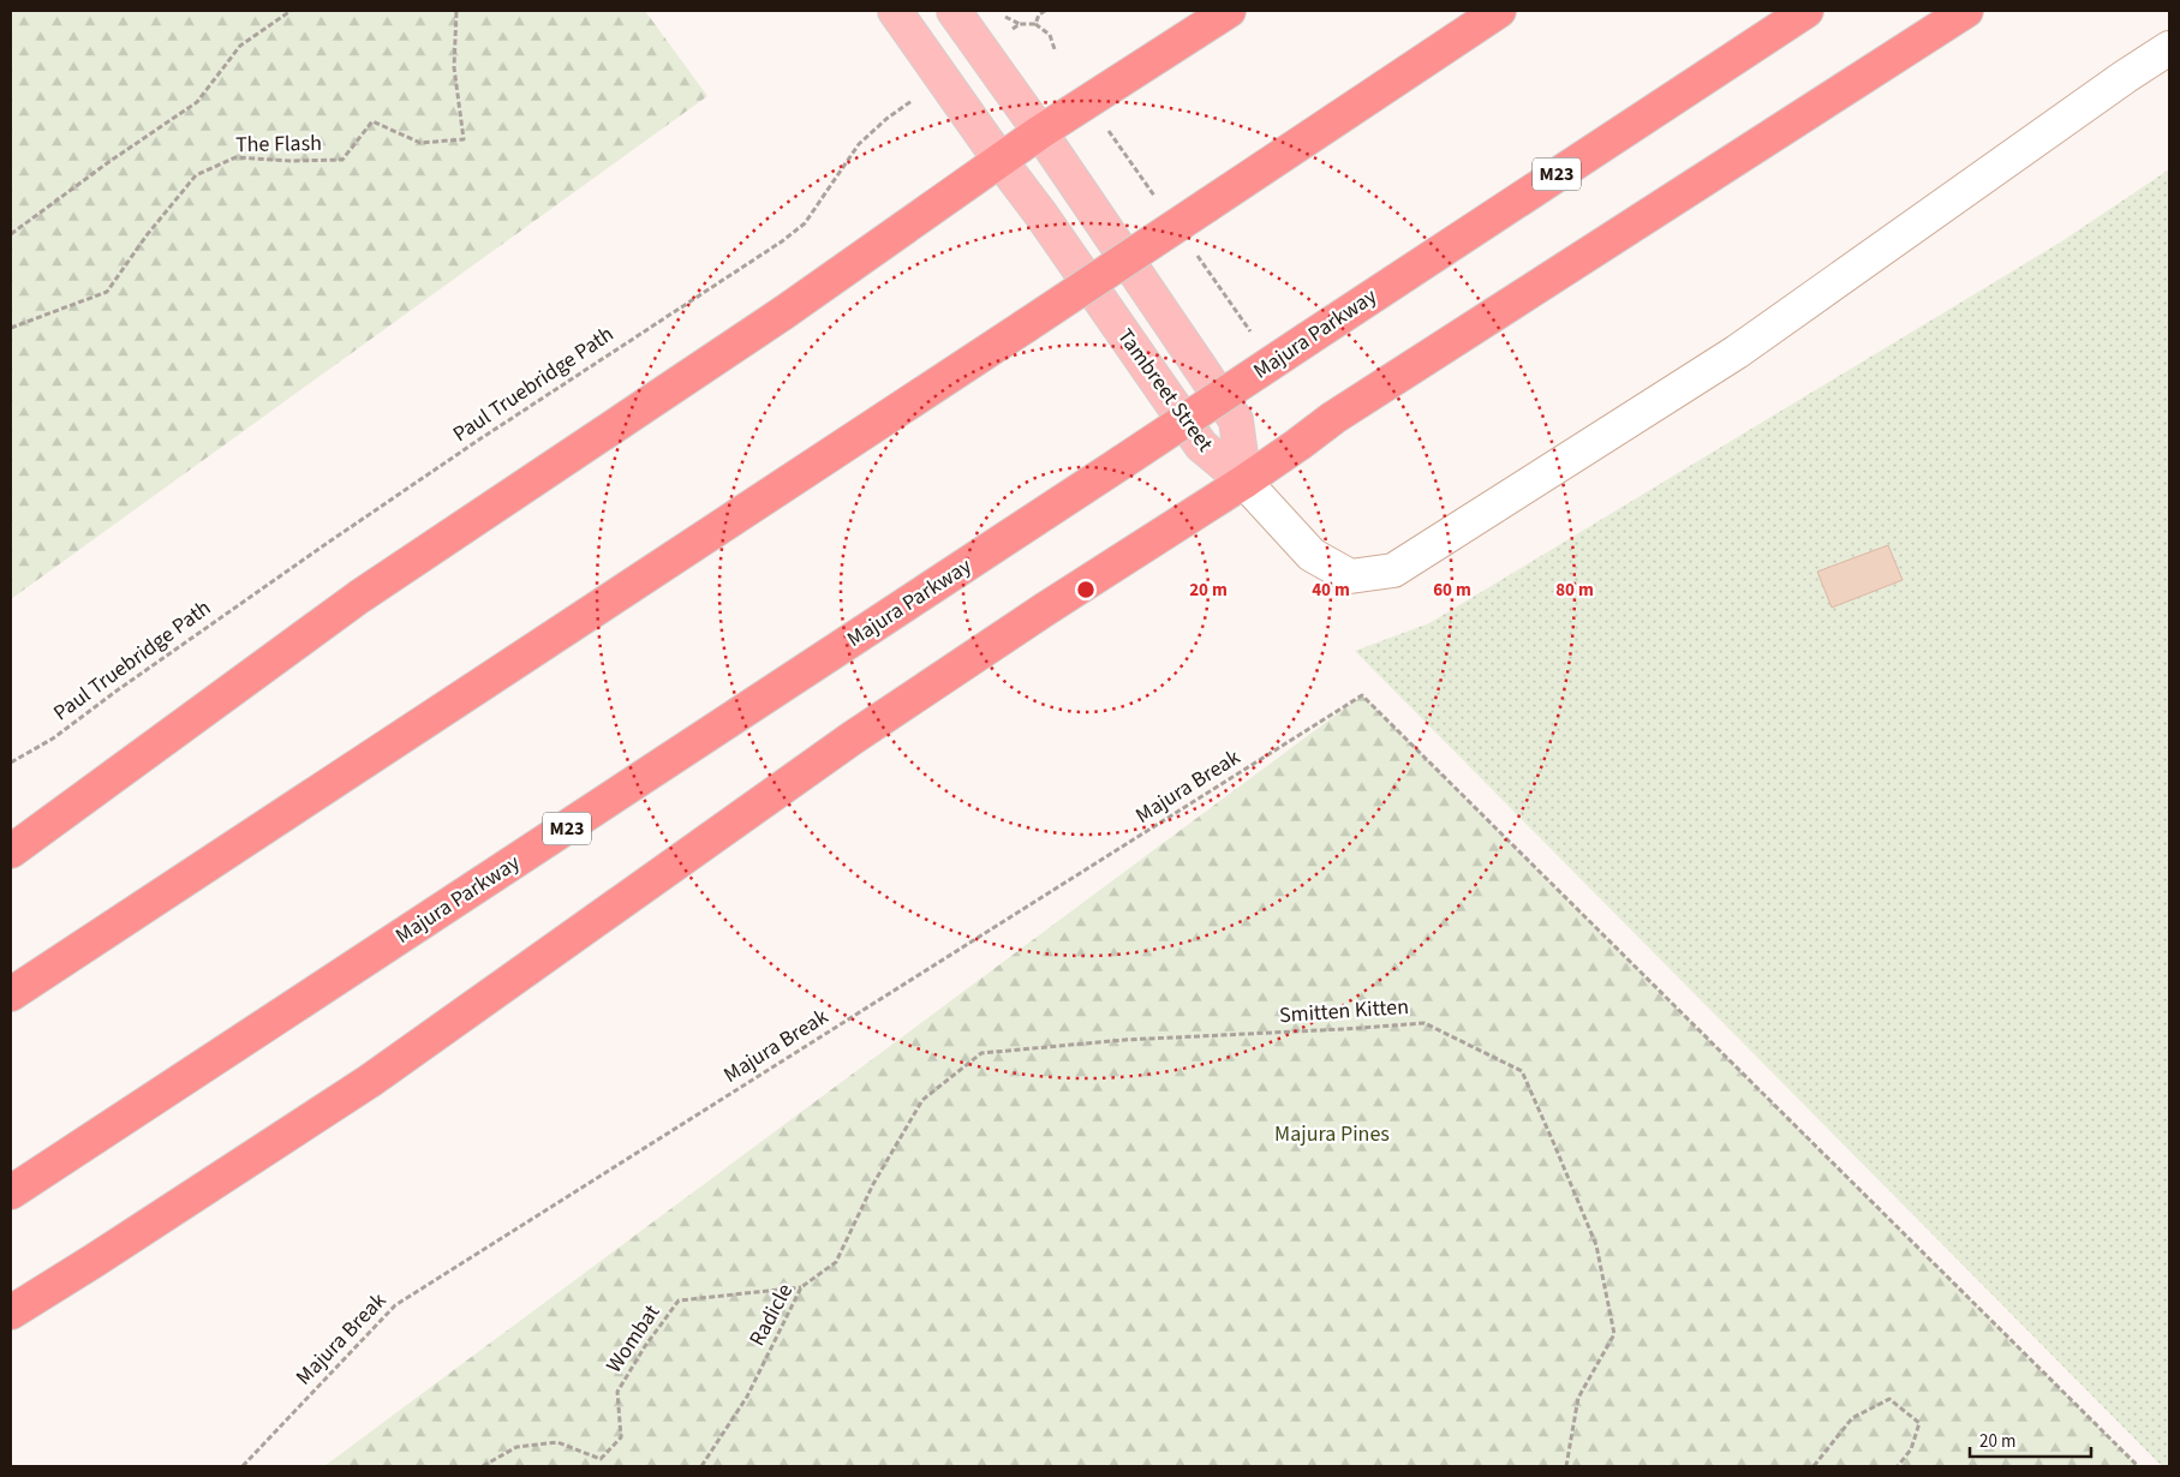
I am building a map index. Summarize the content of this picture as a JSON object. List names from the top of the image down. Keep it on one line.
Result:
{"streets":{"highway":["M23","Majura Parkway"],"main road":["Tambreet Street"],"path":["The Flash","Paul Truebridge Path","Majura Break","Smitten Kitten","Radicle","Wombat"]},"crossings":[["Paul Truebridge Path","Tambreet Street"],["Smitten Kitten","Radicle"],["Radicle","Wombat"]],"parks":["Majura Pines"],"scale_bar":"20 m","rings":["20 m","40 m","60 m","80 m"]}
